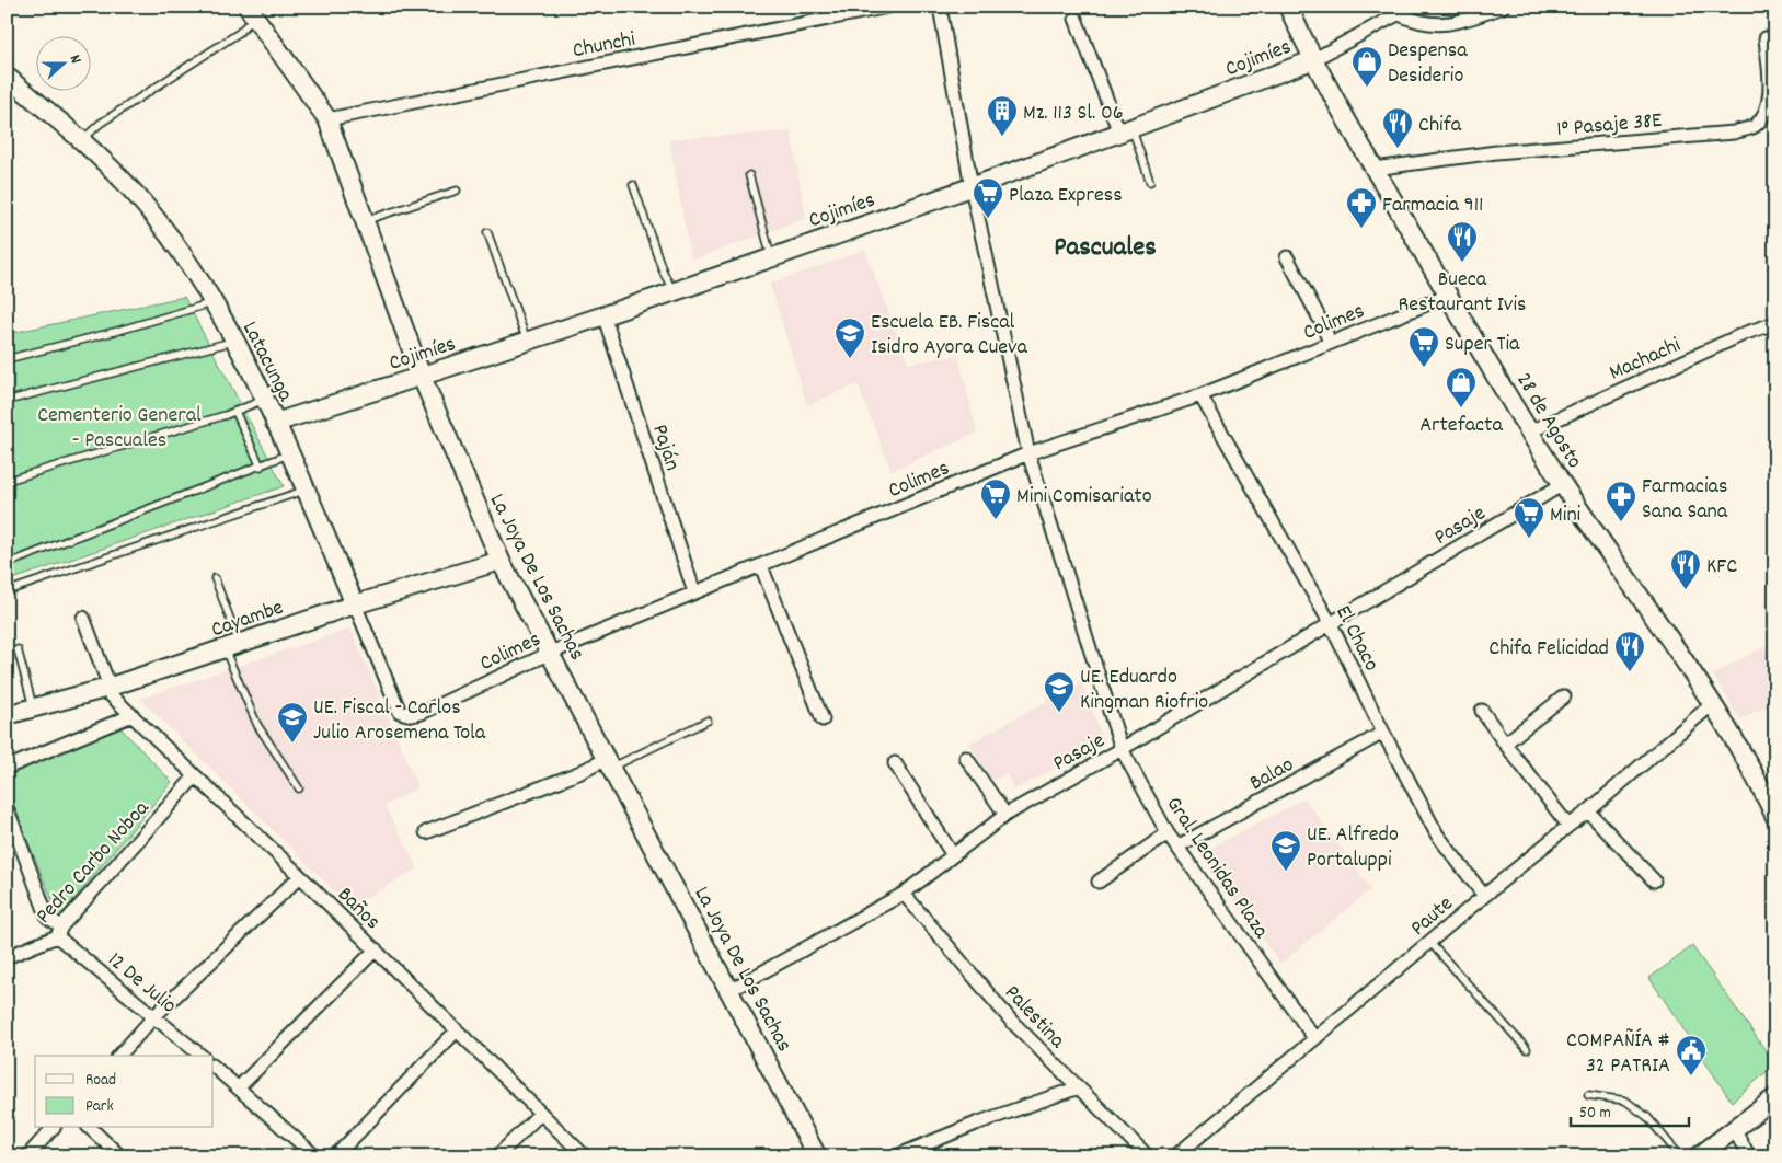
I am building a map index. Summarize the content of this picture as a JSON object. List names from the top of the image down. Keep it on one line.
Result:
{"streets":{"street":["Chunchi","Cojimíes","1° Pasaje 38E","Colimes","Machachi","Latacunga","28 de Agosto","Paján","Pasaje","La Joya De Los Sachas","Cayambe","El Chaco","Balao","Pedro Carbo Noboa","Gral. Leonidas Plaza","Baños","Paute","12 De Julio","Palestina"]},"crossings":[["Chunchi","La Joya De Los Sachas"],["Cojimíes","Latacunga"],["Cojimíes","28 de Agosto"],["Cojimíes","Paján"],["Cojimíes","La Joya De Los Sachas"],["Cojimíes","Gral. Leonidas Plaza"],["1° Pasaje 38E","28 de Agosto"],["Colimes","Latacunga"],["Colimes","28 de Agosto"],["Colimes","Paján"],["Colimes","La Joya De Los Sachas"],["Colimes","El Chaco"],["Colimes","Gral. Leonidas Plaza"],["Machachi","28 de Agosto"],["Latacunga","Cayambe"],["28 de Agosto","Pasaje"],["28 de Agosto","Paute"],["Pasaje","La Joya De Los Sachas"],["Pasaje","El Chaco"],["Pasaje","Gral. Leonidas Plaza"],["Pasaje","Palestina"],["La Joya De Los Sachas","Cayambe"],["Cayambe","Baños"],["El Chaco","Balao"],["El Chaco","Paute"],["Balao","Gral. Leonidas Plaza"],["Pedro Carbo Noboa","Baños"],["Pedro Carbo Noboa","12 De Julio"],["Gral. Leonidas Plaza","Paute"]],"districts":["Pascuales"],"parks":["Cementerio General - Pascuales"],"places":{"shop":["Despensa Desiderio","Artefacta"],"building":["Mz. 113 Sl. 06"],"restaurant":["Chifa","Bueca Restaurant Ivis","KFC","Chifa Felicidad"],"supermarket":["Plaza Express","Super Tia","Mini Comisariato","Mini"],"pharmacy":["Farmacia 911","Farmacias Sana Sana"],"school or university":["Escuela EB. Fiscal Isidro Ayora Cueva","UE. Eduardo Kingman Riofrio","UE. Fiscal - Carlos Julio Arosemena Tola","UE. Alfredo Portaluppi"],"public building":["COMPAÑÍA # 32 PATRIA"]},"legend":["Road","Park"],"scale_bar":"50 m","north":"right"}
